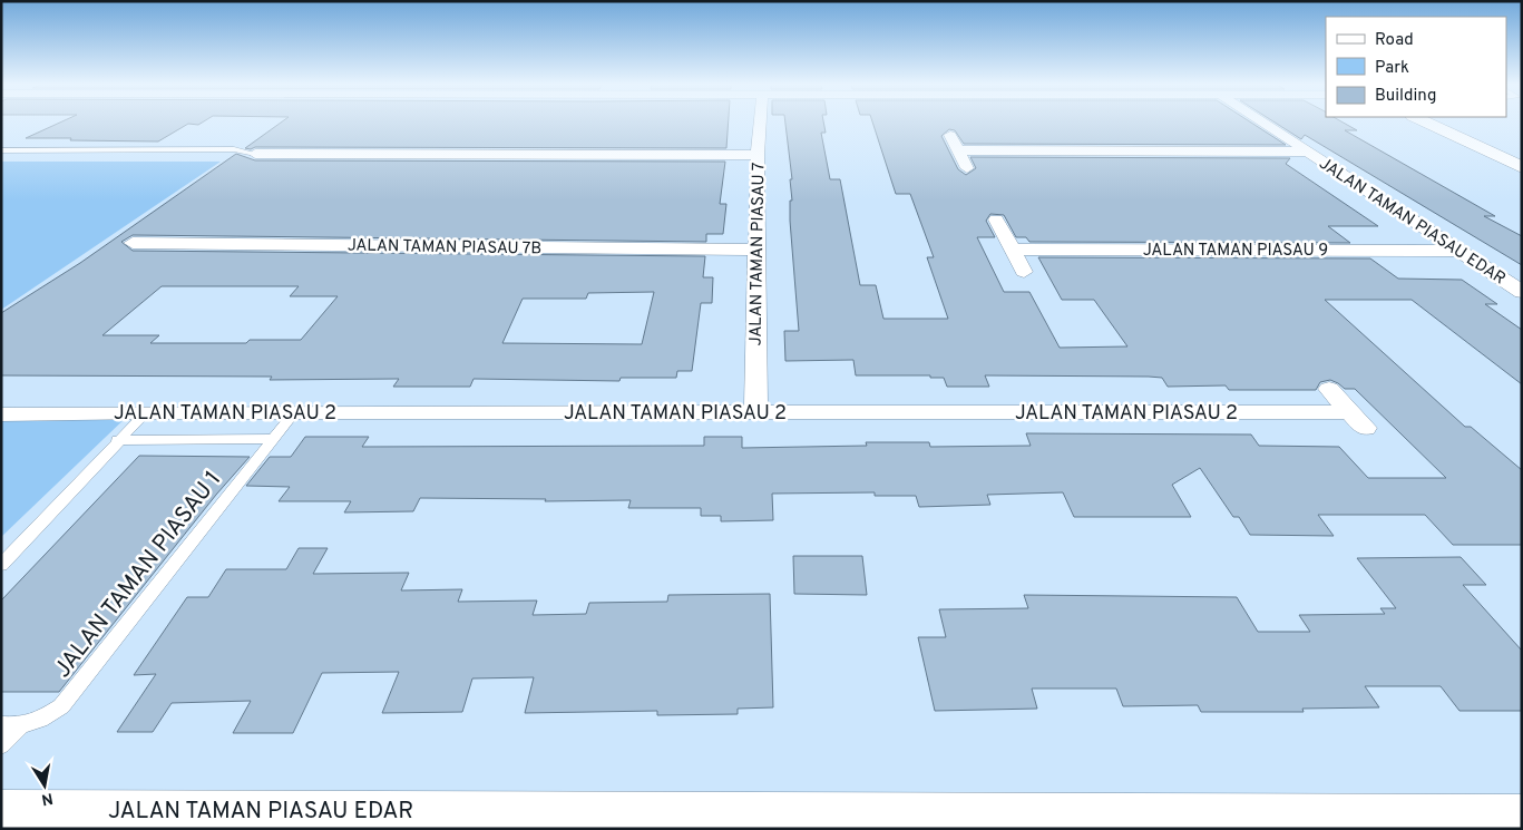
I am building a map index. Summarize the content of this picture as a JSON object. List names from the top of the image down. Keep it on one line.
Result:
{"streets":{"street":["JALAN TAMAN PIASAU EDAR","JALAN TAMAN PIASAU 7B","JALAN TAMAN PIASAU 9","JALAN TAMAN PIASAU 7","JALAN TAMAN PIASAU 2"],"lane":["JALAN TAMAN PIASAU 1"]},"crossings":[["JALAN TAMAN PIASAU EDAR","JALAN TAMAN PIASAU 9"],["JALAN TAMAN PIASAU 7B","JALAN TAMAN PIASAU 7"],["JALAN TAMAN PIASAU 7","JALAN TAMAN PIASAU 2"],["JALAN TAMAN PIASAU 2","JALAN TAMAN PIASAU 1"]],"legend":["Road","Park","Building"],"north":"bottom"}
